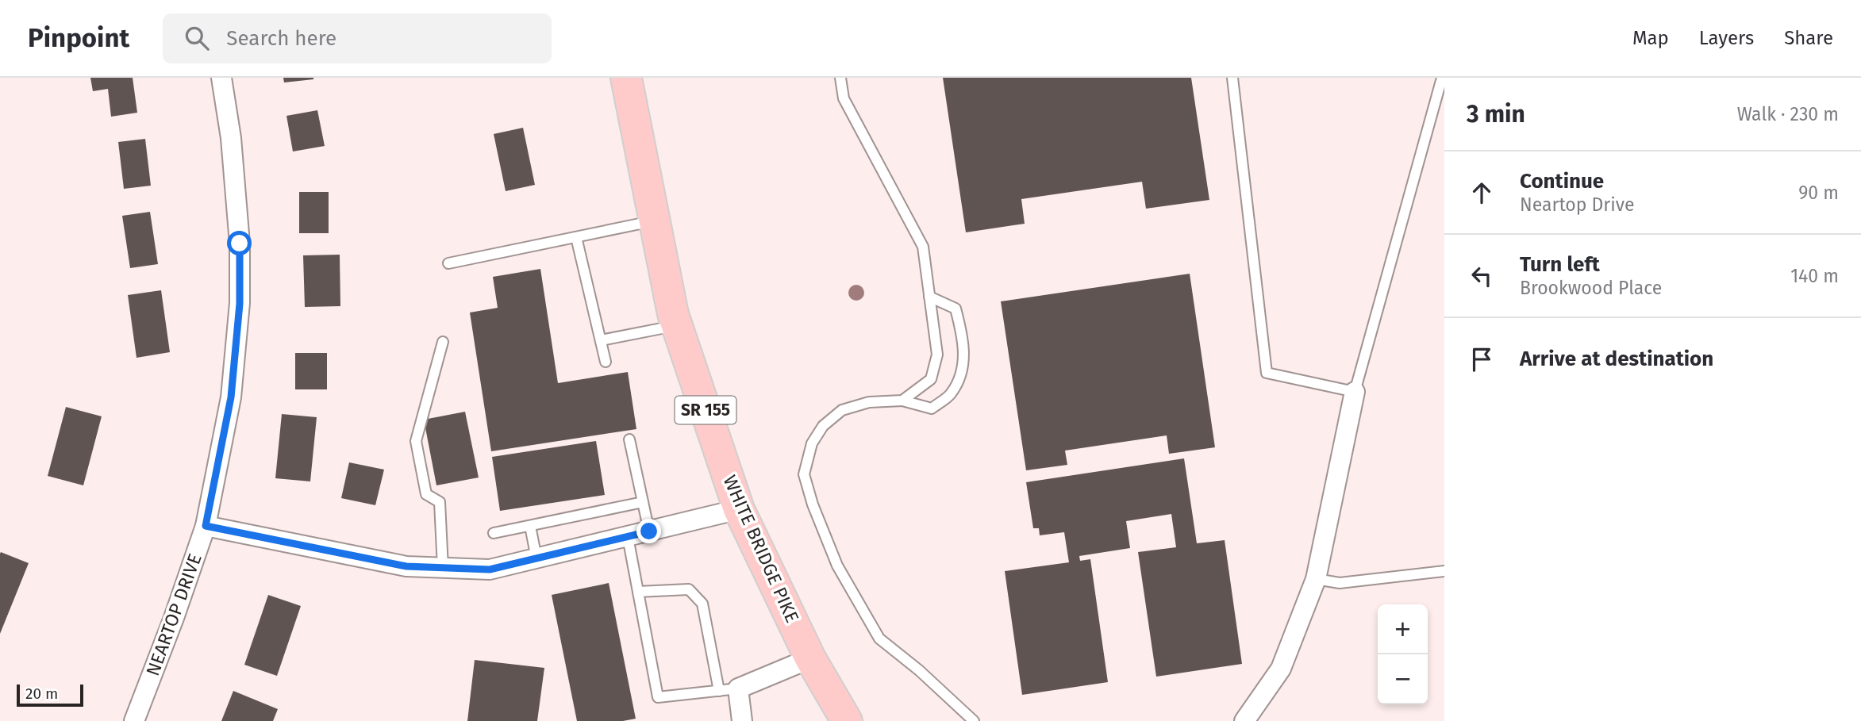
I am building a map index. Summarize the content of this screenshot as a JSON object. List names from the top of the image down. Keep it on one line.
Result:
{"streets":{"main road":["SR 155","WHITE BRIDGE PIKE"],"street":["NEARTOP DRIVE"]},"scale_bar":"20 m","page":{"header":"Pinpoint","search":"Search here","nav":["Map","Layers","Share"],"heading":["3 min","Walk · 230 m"],"list":[["Continue","Neartop Drive","90 m"],["Turn left","Brookwood Place","140 m"],"Arrive at destination"],"map_buttons":["+","−"],"scale":"20 m"}}
